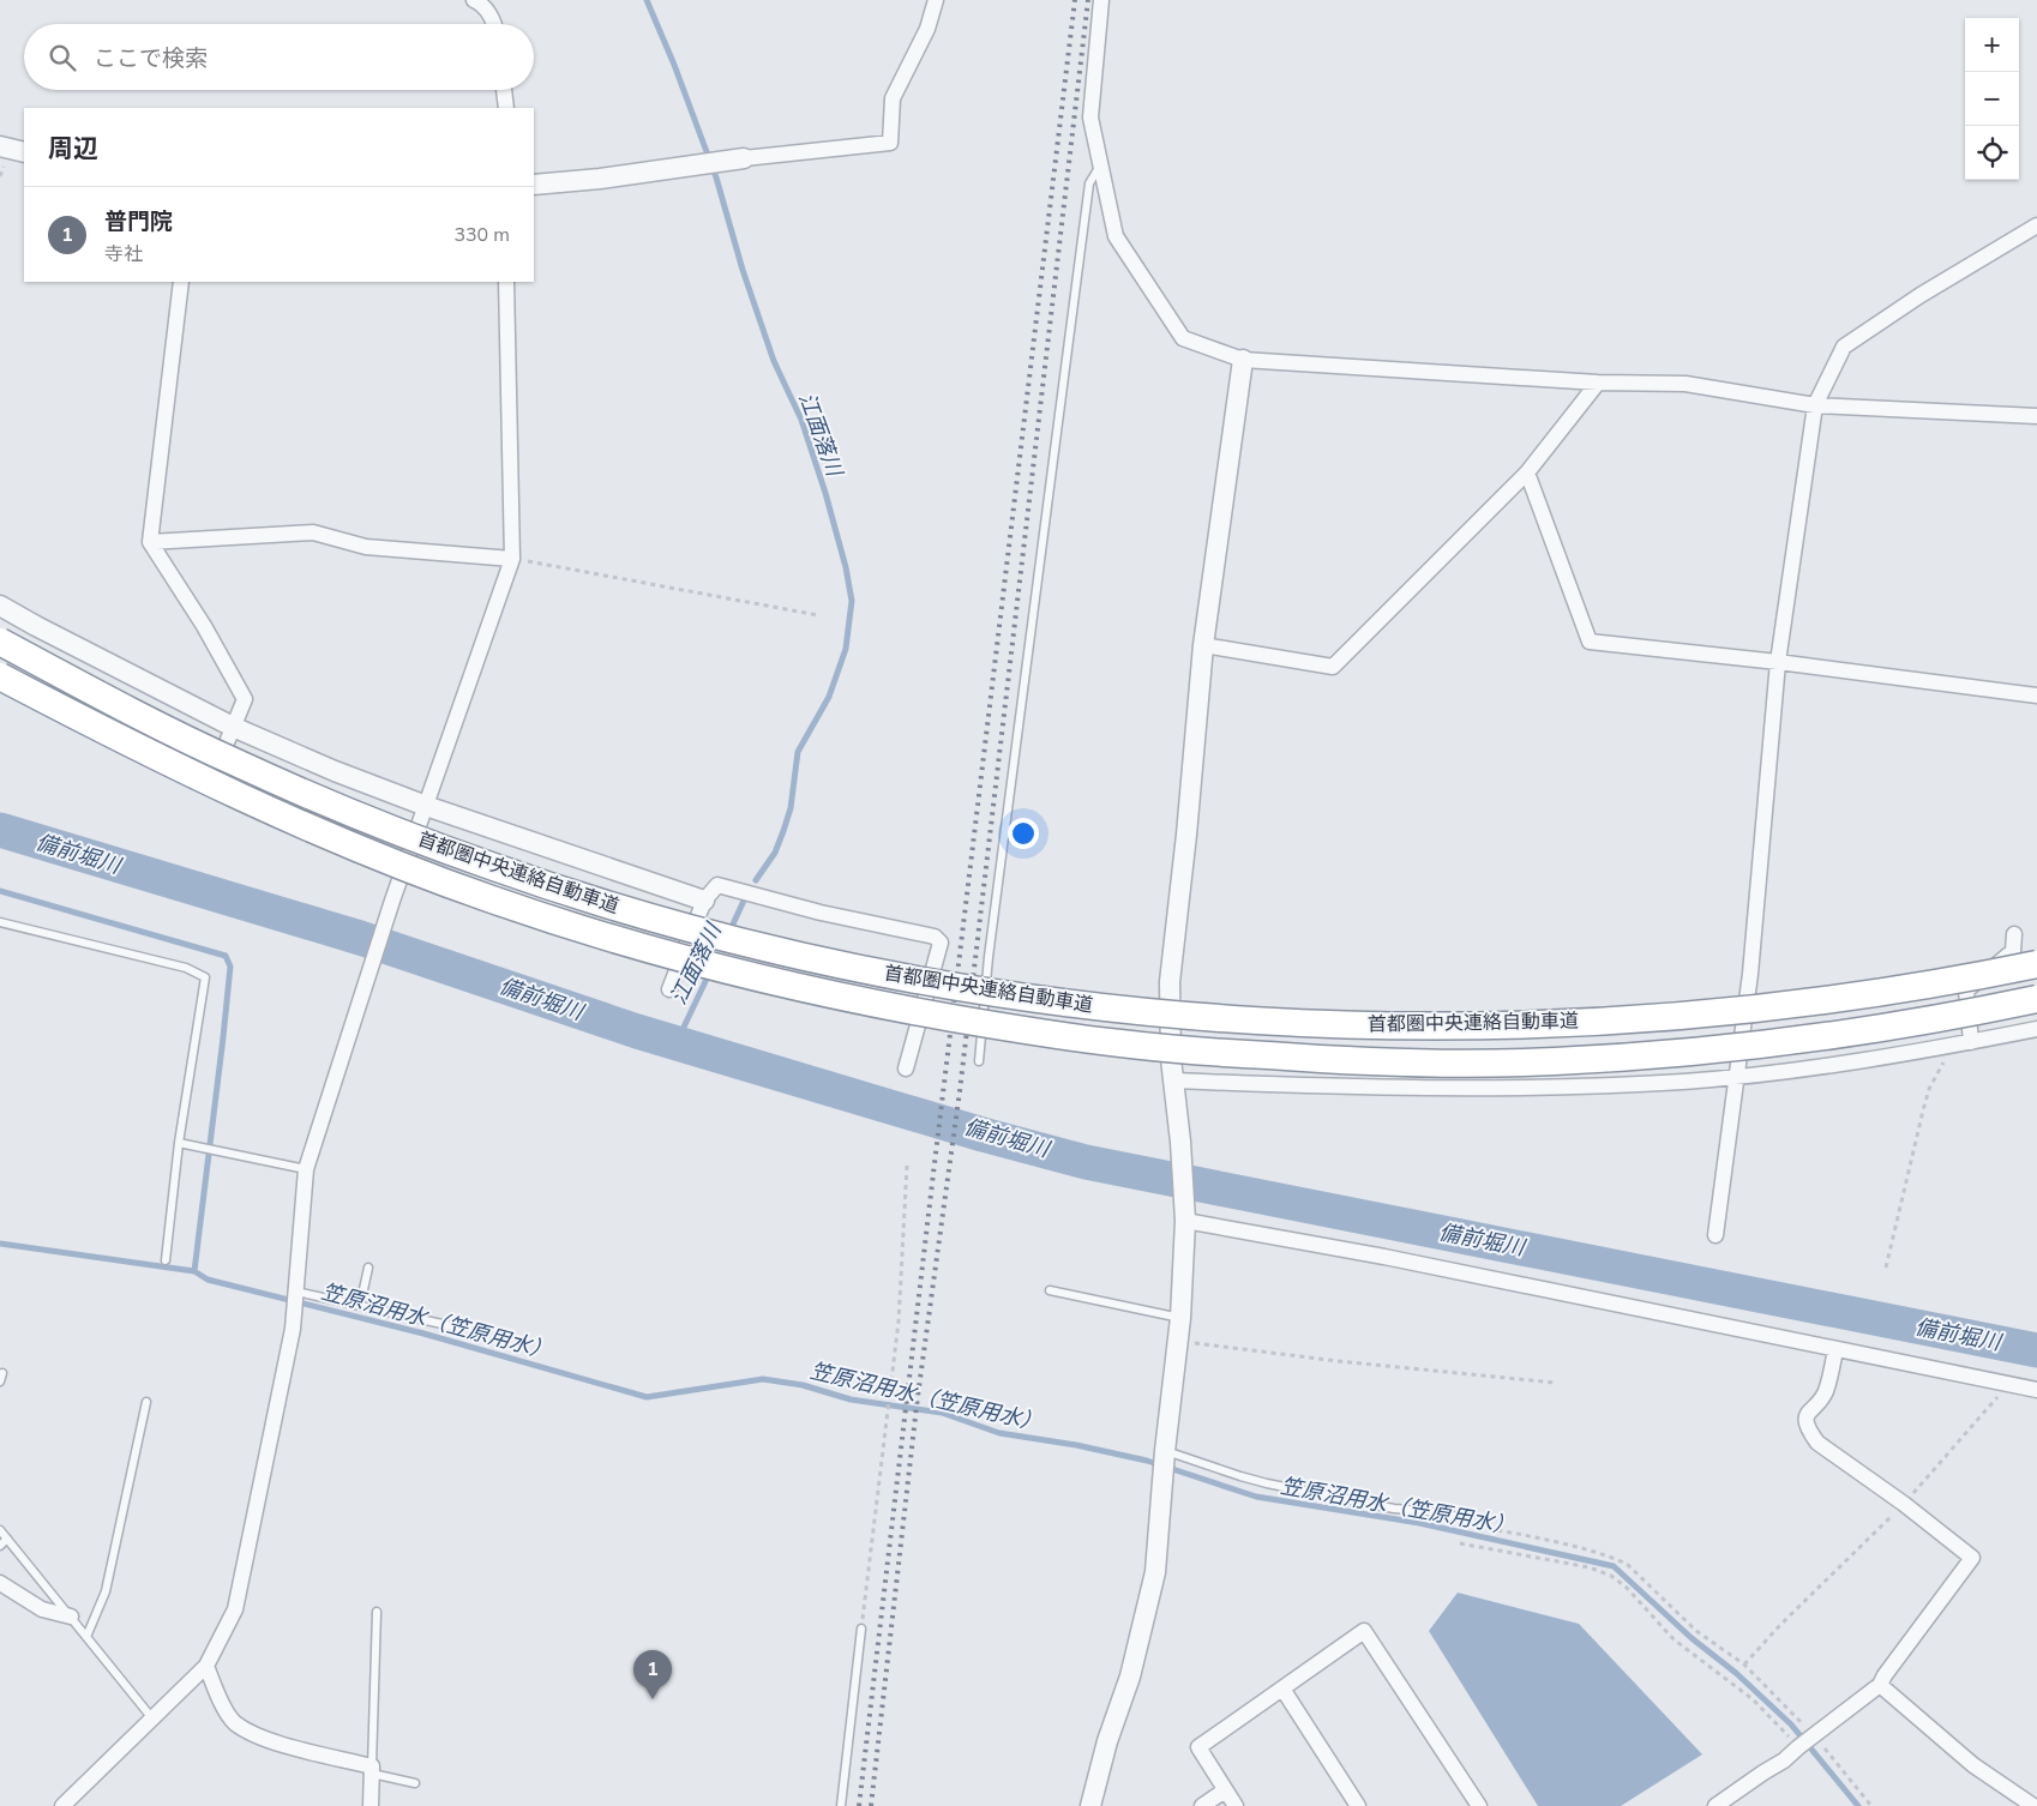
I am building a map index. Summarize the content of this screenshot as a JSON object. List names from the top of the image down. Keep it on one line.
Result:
{"streets":{"highway":["首都圏中央連絡自動車道"]},"water":["江面落川","備前堀川","笠原沼用水（笠原用水）"],"page":{"map_buttons":["+","−"],"search":"ここで検索","heading":"周辺","list":[{"mark":"1","name":"普門院","note":"寺社","value":"330 m"}],"pins":"1"}}
